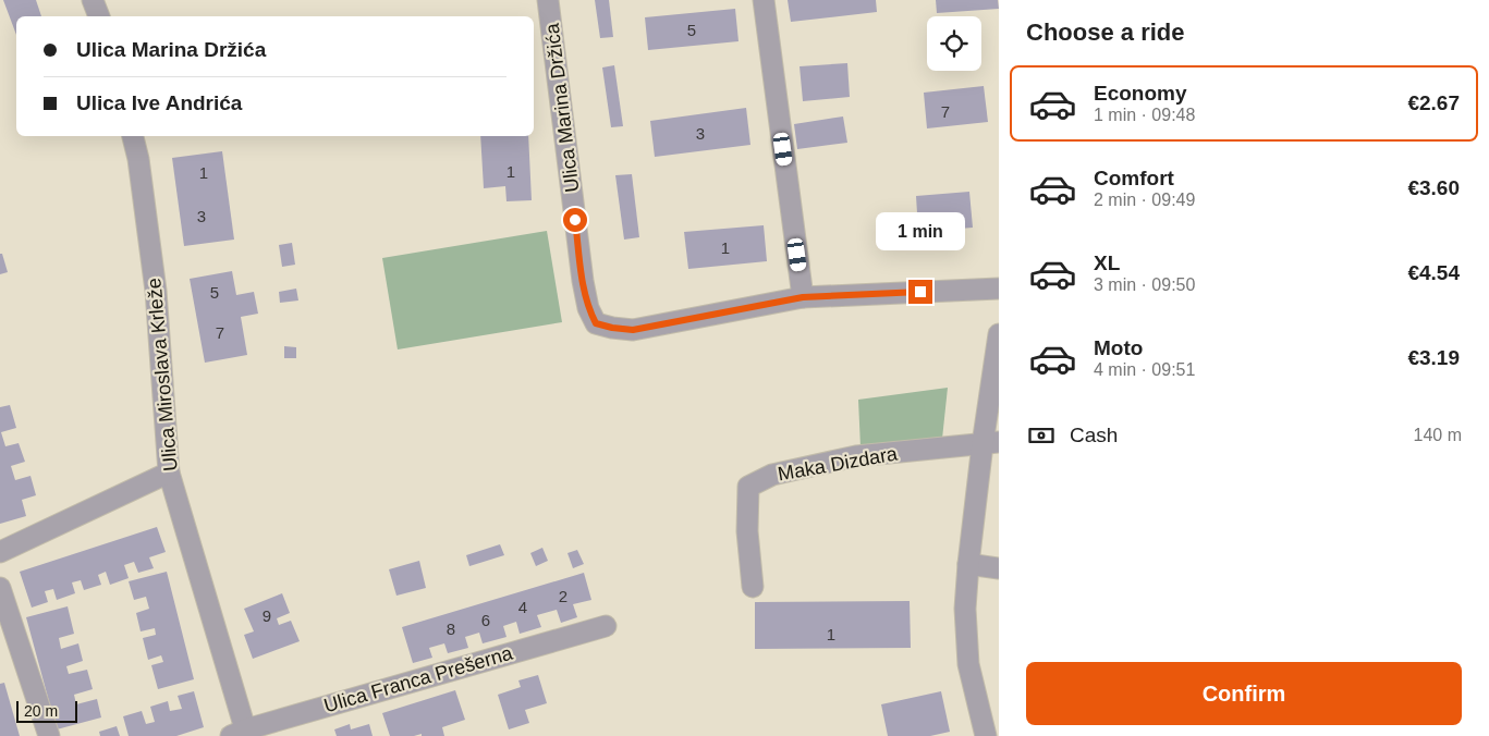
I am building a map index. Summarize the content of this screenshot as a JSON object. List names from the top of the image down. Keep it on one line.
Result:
{"streets":{"street":["Ulica Marina Držića","Ulica Miroslava Krleže","Maka Dizdara","Ulica Franca Prešerna"]},"crossings":[["Ulica Miroslava Krleže","Ulica Franca Prešerna"]],"house_numbers":["5","7","3","1","1","3","1","5","7","2","4","9","6","8","1"],"scale_bar":"20 m","page":{"heading":"Choose a ride","banner":["Ulica Marina Držića","Ulica Ive Andrića"],"list":[{"name":"Economy","note":"1 min · 09:48","value":"€2.67"},{"name":"Comfort","note":"2 min · 09:49","value":"€3.60"},{"name":"XL","note":"3 min · 09:50","value":"€4.54"},{"name":"Moto","note":"4 min · 09:51","value":"€3.19"}],"bubble":"1 min","pay":["Cash","140 m"],"buttons":"Confirm","scale":"20 m"}}
